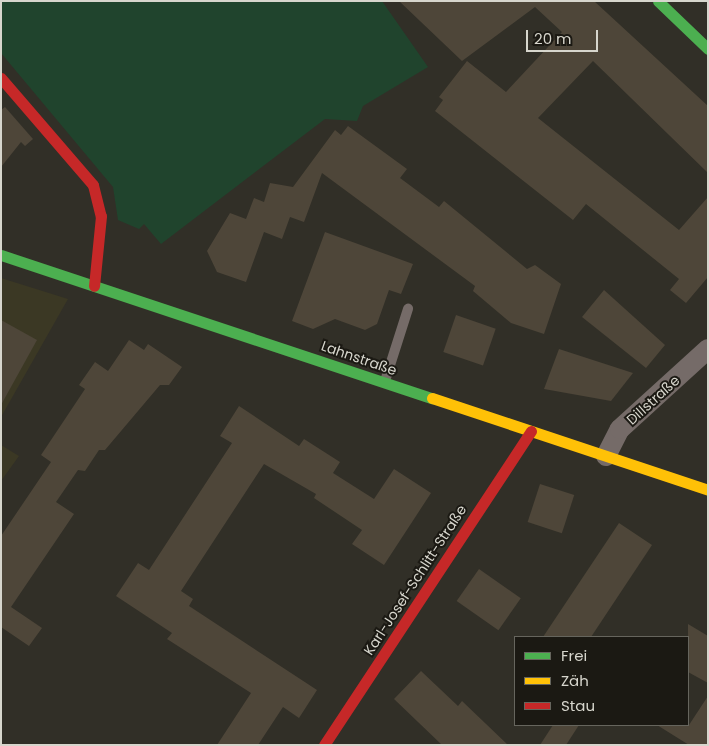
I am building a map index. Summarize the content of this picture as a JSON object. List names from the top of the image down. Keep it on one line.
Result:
{"streets":{"street":["Lahnstraße","Dillstraße","Karl-Josef-Schlitt-Straße"]},"crossings":[["Lahnstraße","Dillstraße"],["Lahnstraße","Karl-Josef-Schlitt-Straße"]],"legend":["Frei","Zäh","Stau"],"scale_bar":"20 m"}
